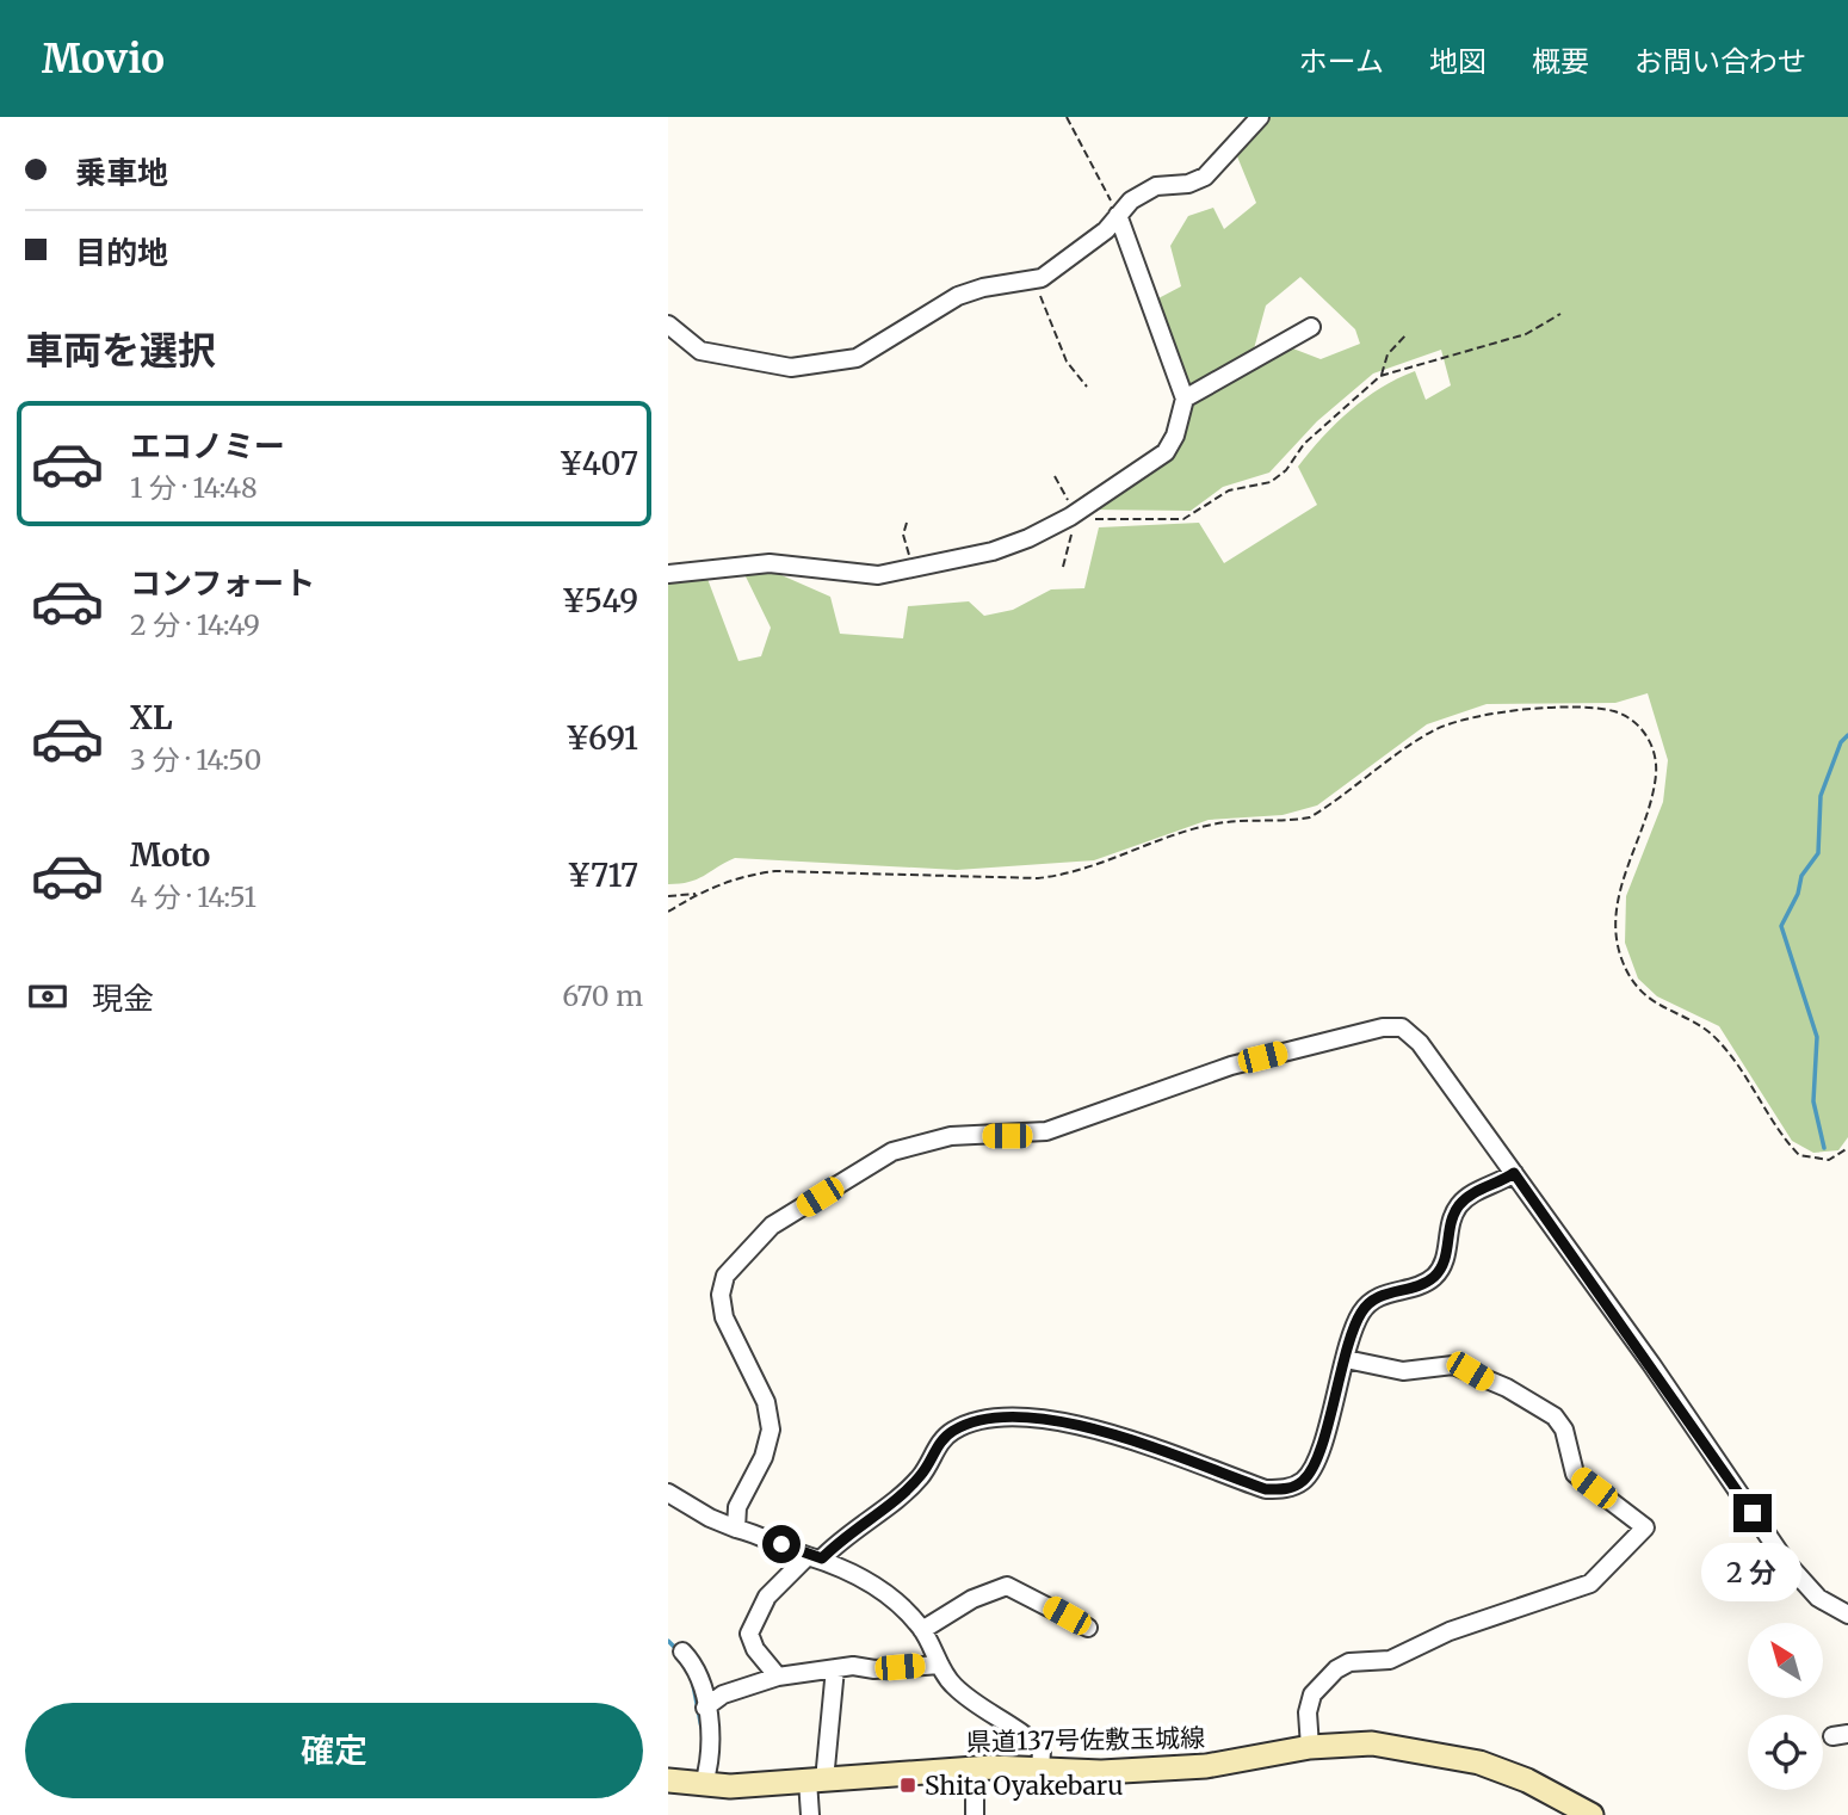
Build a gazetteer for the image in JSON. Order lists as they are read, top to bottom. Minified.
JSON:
{"streets":{"main road":["県道137号佐敷玉城線"]},"places":{"transit":["Shita Oyakebaru"]},"north":"top left","page":{"header":"Movio","nav":["ホーム","地図","概要","お問い合わせ"],"banner":["乗車地","目的地"],"heading":"車両を選択","list":[{"name":"エコノミー","note":"1 分 · 14:48","value":"¥407"},{"name":"コンフォート","note":"2 分 · 14:49","value":"¥549"},{"name":"XL","note":"3 分 · 14:50","value":"¥691"},{"name":"Moto","note":"4 分 · 14:51","value":"¥717"}],"pay":["現金","670 m"],"bubble":"2 分","buttons":"確定"}}
